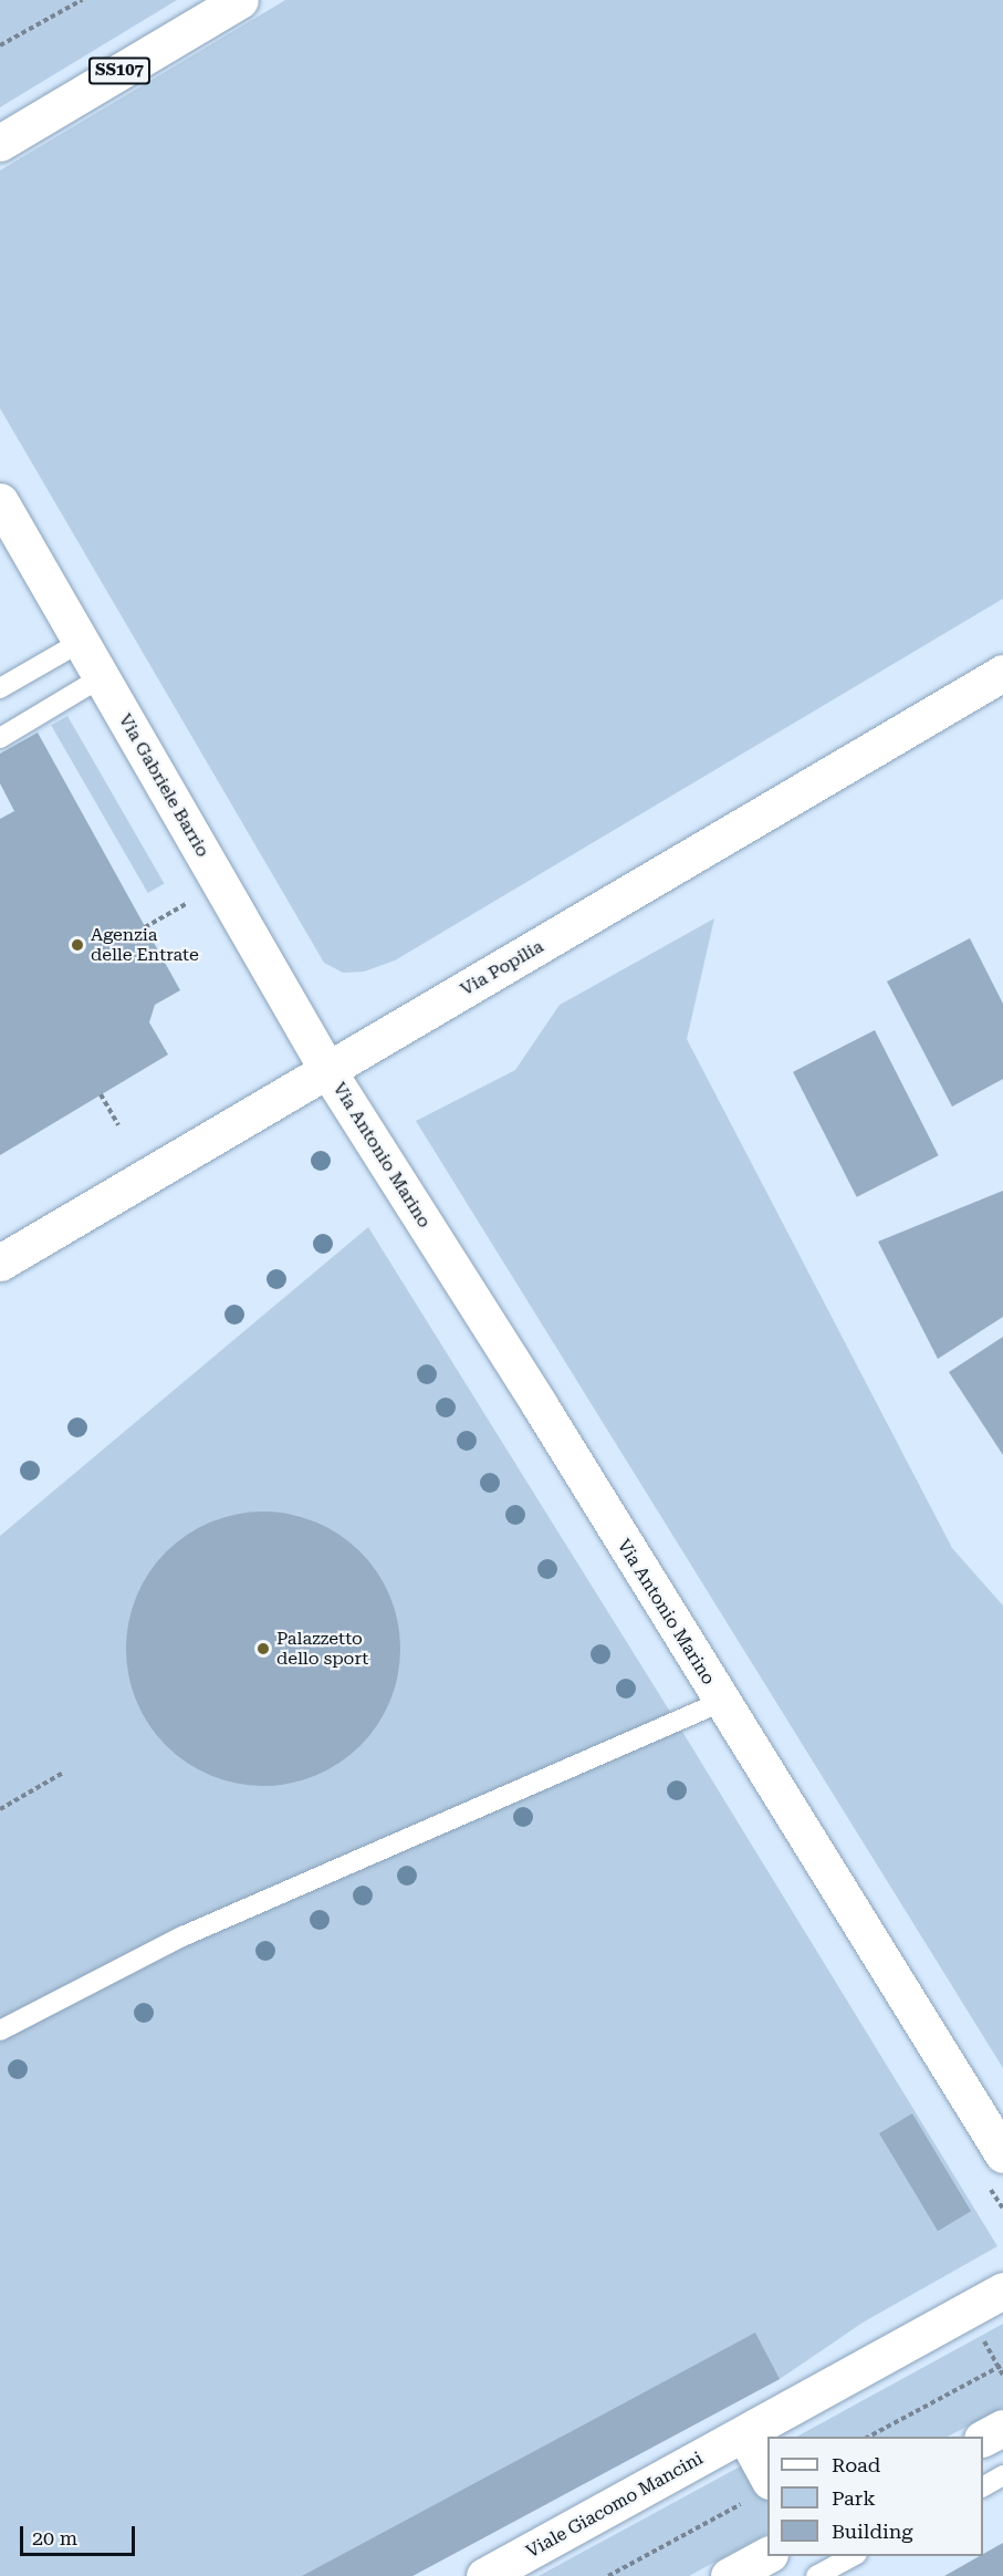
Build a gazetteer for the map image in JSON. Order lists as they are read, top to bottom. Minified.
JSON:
{"streets":{"street":["SS107","Via Gabriele Barrio","Via Popilia","Via Antonio Marino","Viale Giacomo Mancini"]},"crossings":[["Via Gabriele Barrio","Via Popilia"],["Via Gabriele Barrio","Via Antonio Marino"],["Via Popilia","Via Antonio Marino"]],"places":["Agenzia delle Entrate","Palazzetto dello sport"],"legend":["Road","Park","Building"],"scale_bar":"20 m"}
